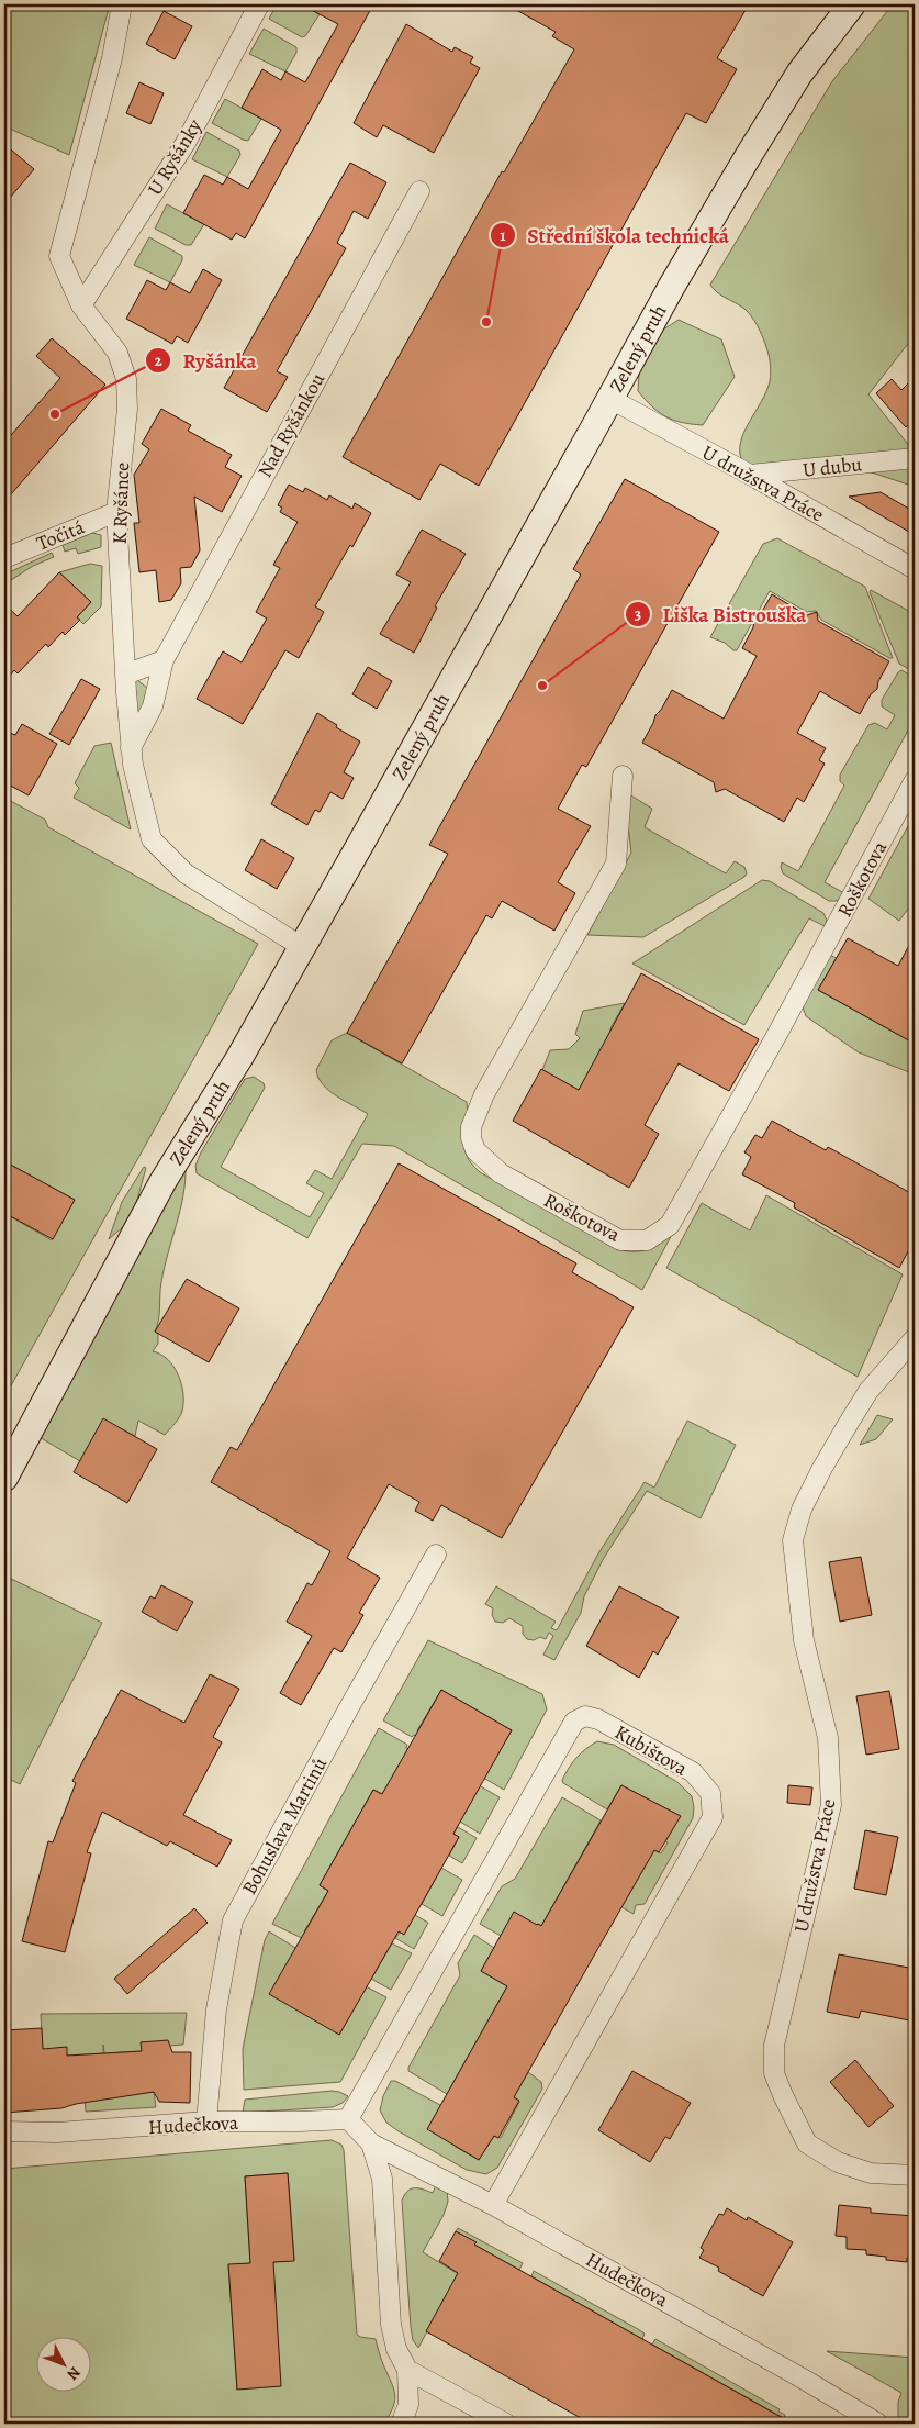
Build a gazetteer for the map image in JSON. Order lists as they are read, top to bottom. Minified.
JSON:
{"streets":{"street":["U Ryšánky","Zelený pruh","Nad Ryšánkou","U dubu","U družstva Práce","K Ryšánce","Točitá","Roškotova","Kubištova","Bohuslava Martinů","Hudečkova"]},"crossings":[["U Ryšánky","K Ryšánce"],["Zelený pruh","U družstva Práce"],["Zelený pruh","K Ryšánce"],["Nad Ryšánkou","K Ryšánce"],["U dubu","U družstva Práce"],["K Ryšánce","Točitá"],["Kubištova","Hudečkova"],["Bohuslava Martinů","Hudečkova"]],"places":["Střední škola technická","Ryšánka","Liška Bistrouška"],"north":"bottom right"}
